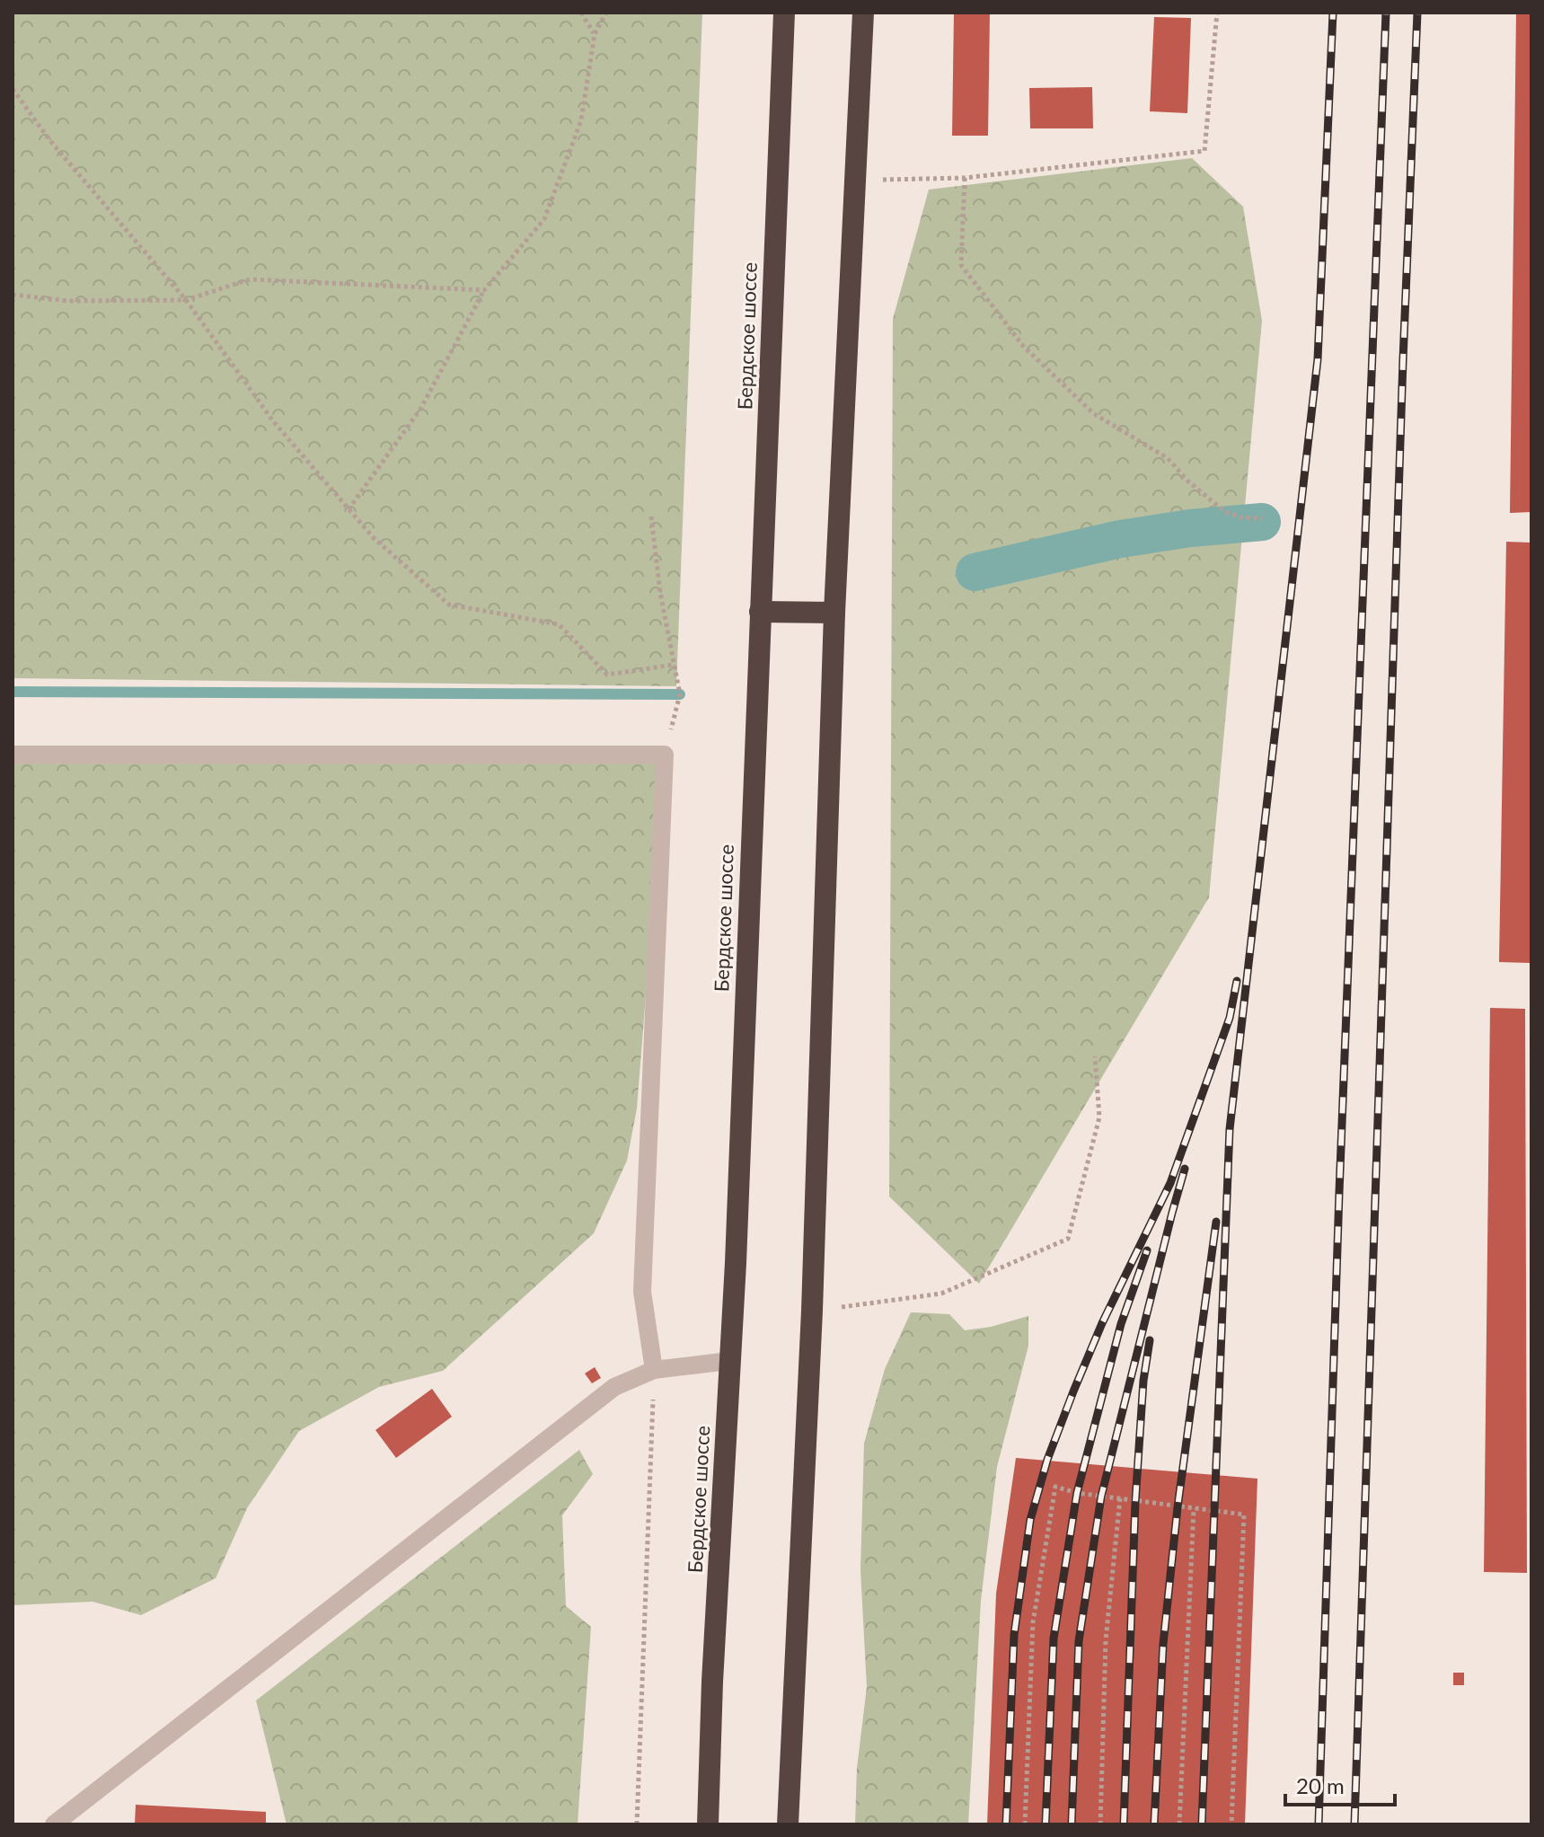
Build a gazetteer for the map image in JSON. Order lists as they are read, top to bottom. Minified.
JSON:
{"streets":{"highway":["Бердское шоссе"]},"scale_bar":"20 m"}
